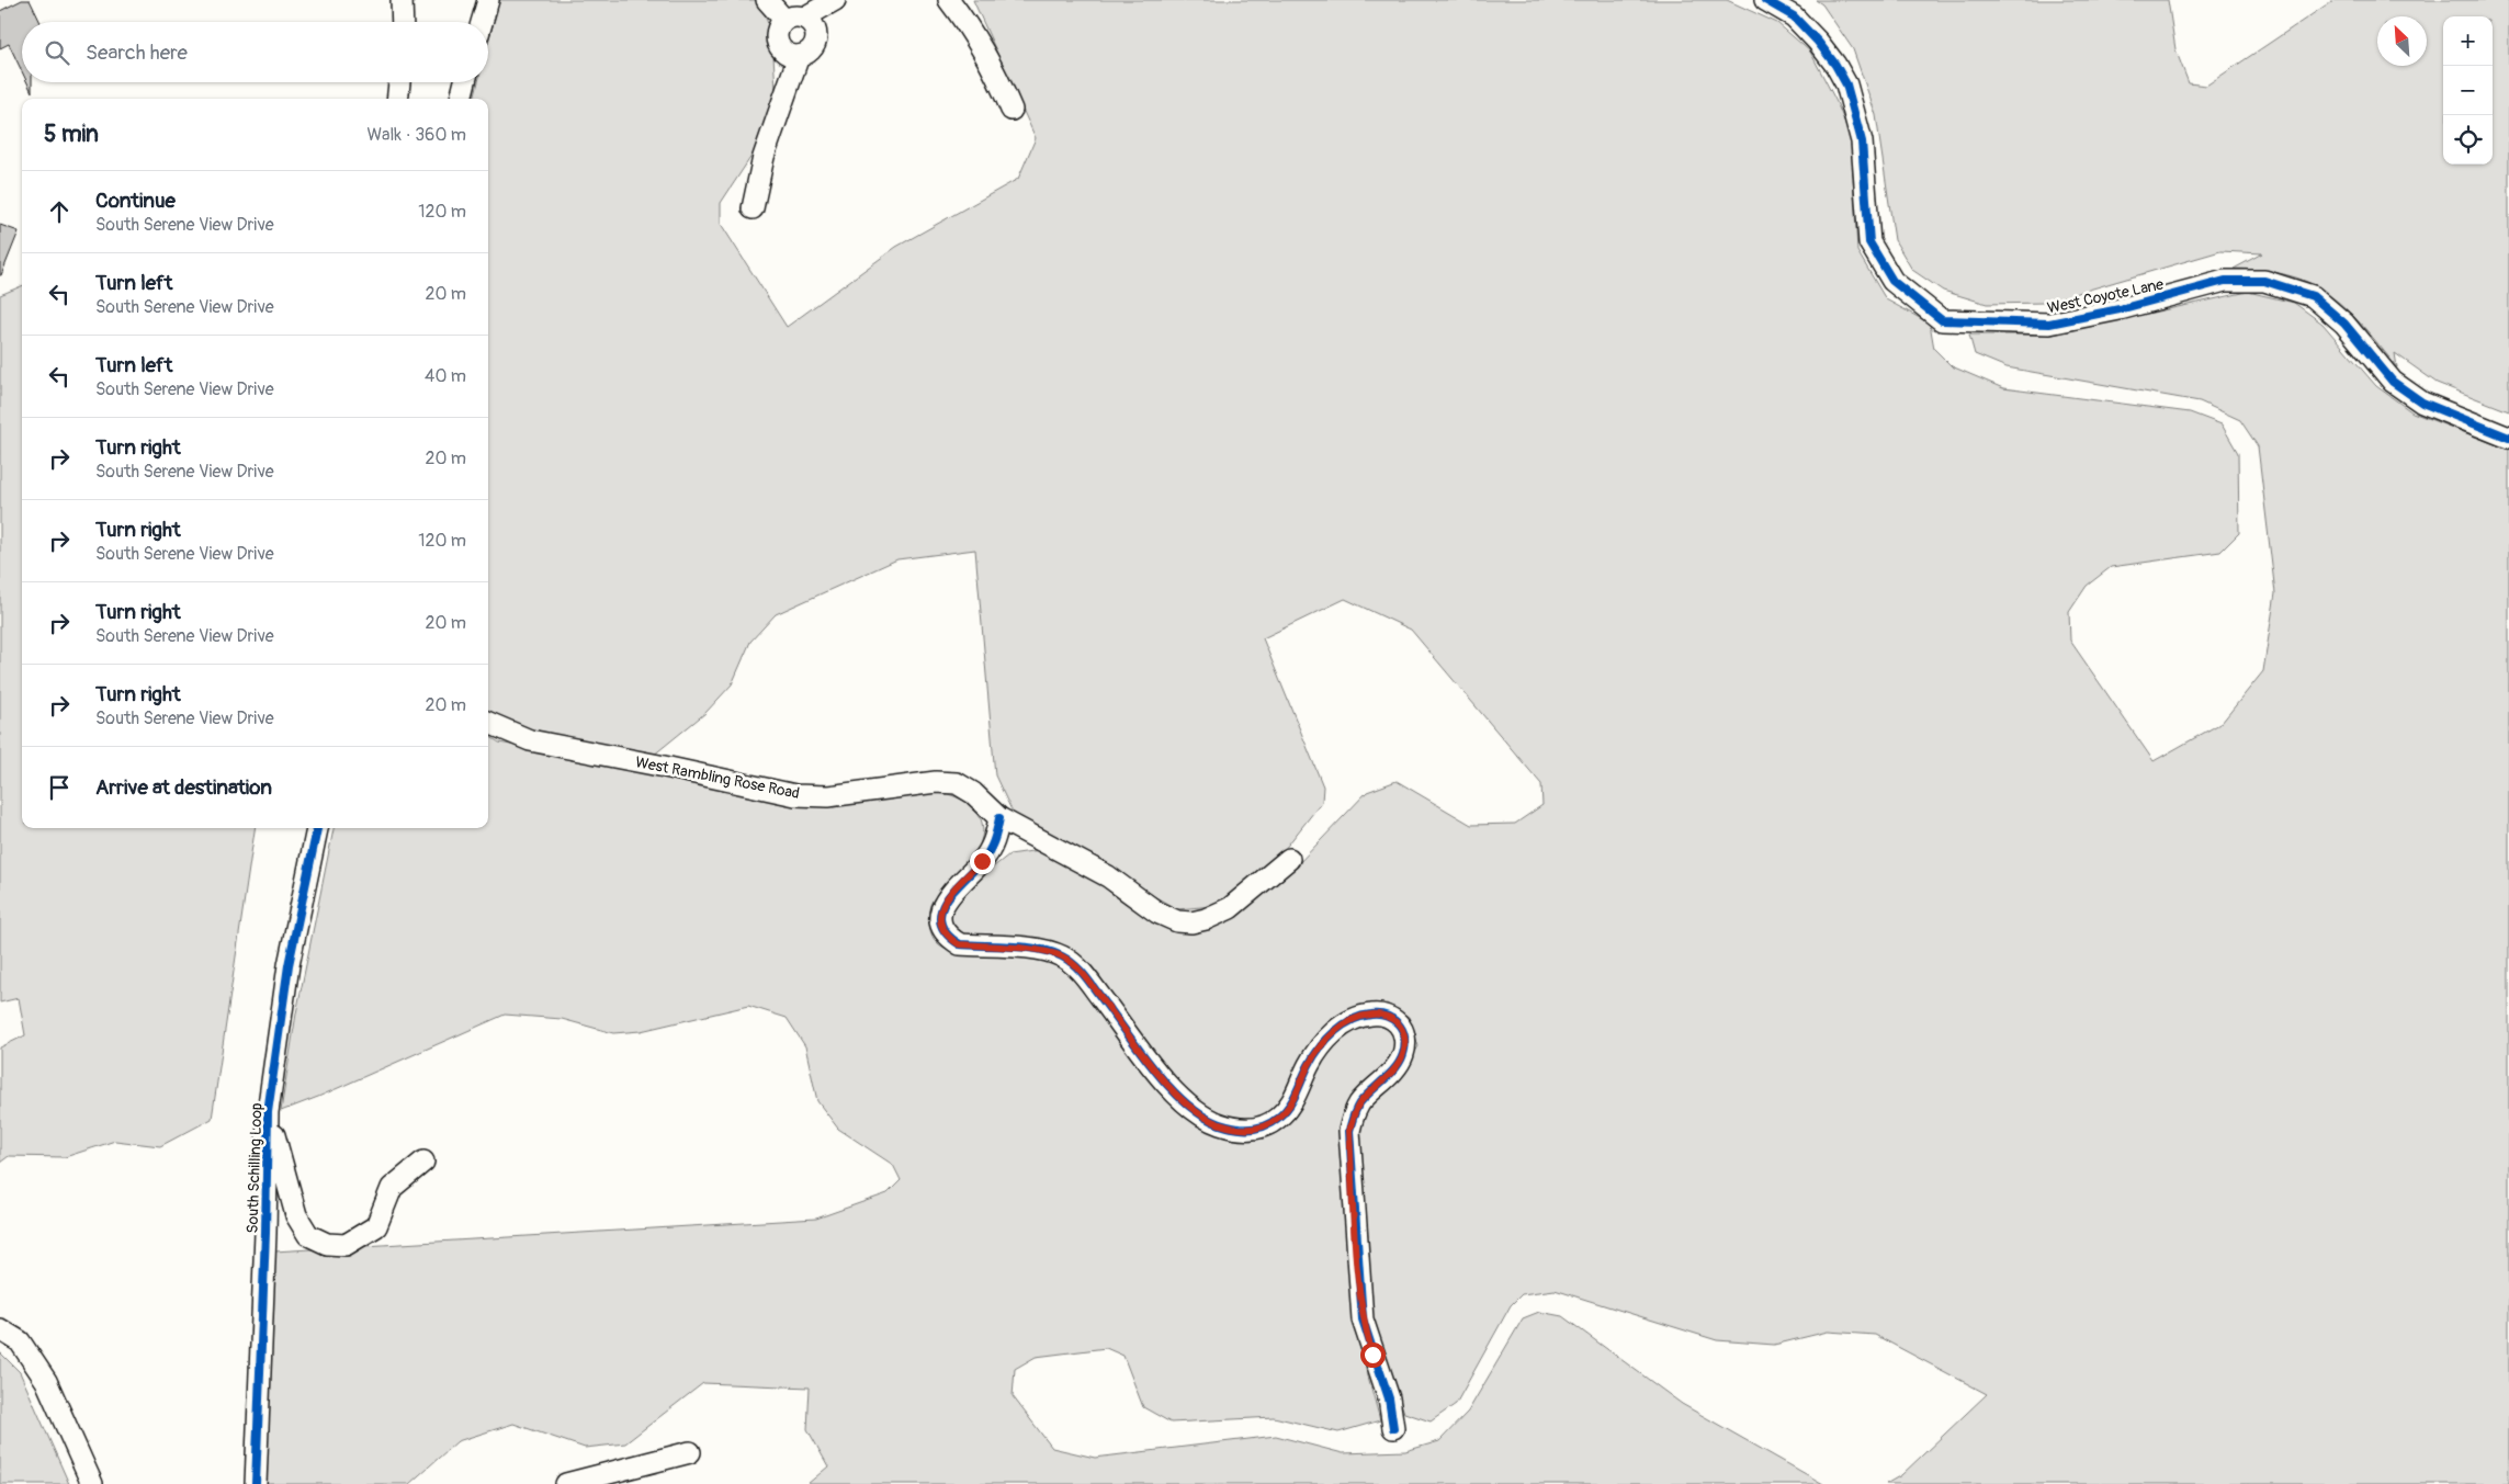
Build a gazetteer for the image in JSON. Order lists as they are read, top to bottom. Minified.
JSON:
{"streets":{"street":["West Coyote Lane","West Rambling Rose Road","South Schilling Loop"]},"north":"top left","page":{"map_buttons":["+","−"],"search":"Search here","heading":["5 min","Walk · 360 m"],"list":[["Continue","South Serene View Drive","120 m"],["Turn left","South Serene View Drive","20 m"],["Turn left","South Serene View Drive","40 m"],["Turn right","South Serene View Drive","20 m"],["Turn right","South Serene View Drive","120 m"],["Turn right","South Serene View Drive","20 m"],["Turn right","South Serene View Drive","20 m"],"Arrive at destination"]}}
